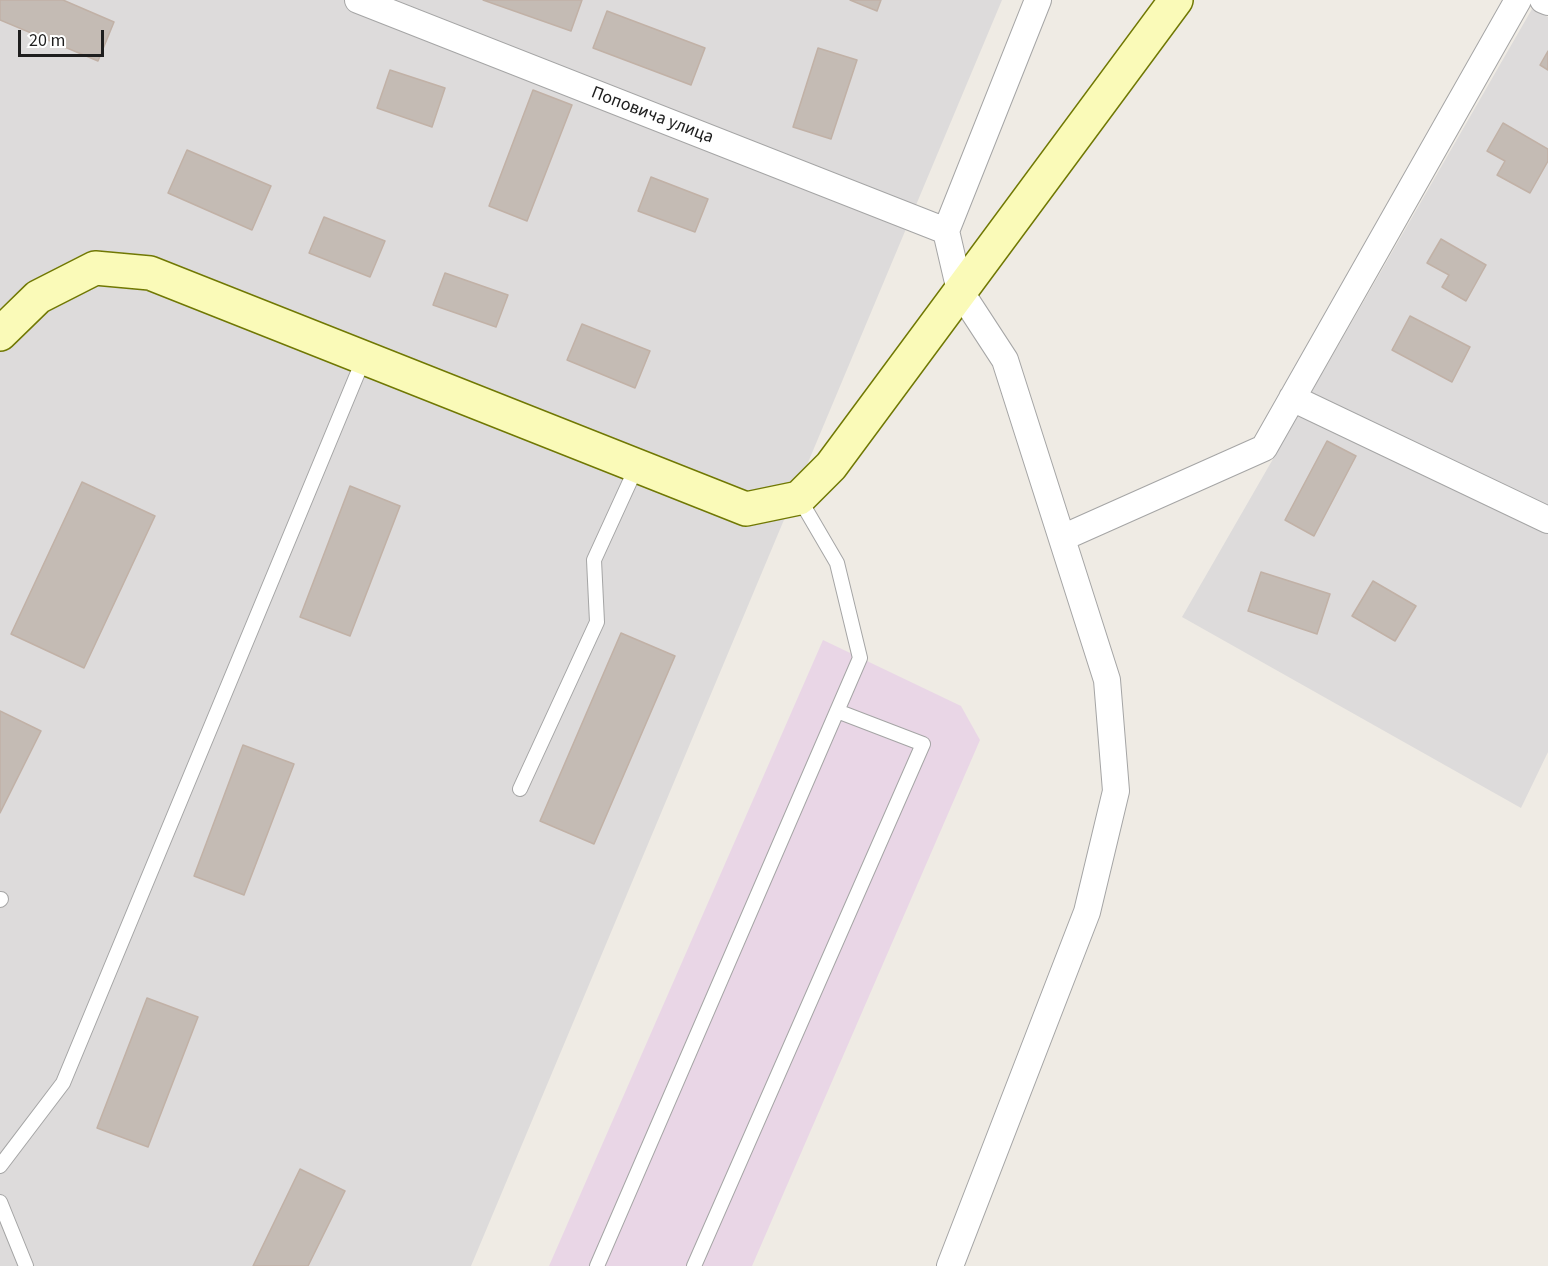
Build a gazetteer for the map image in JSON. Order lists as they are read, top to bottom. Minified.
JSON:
{"streets":{"street":["Поповича улица"]},"scale_bar":"20 m"}
